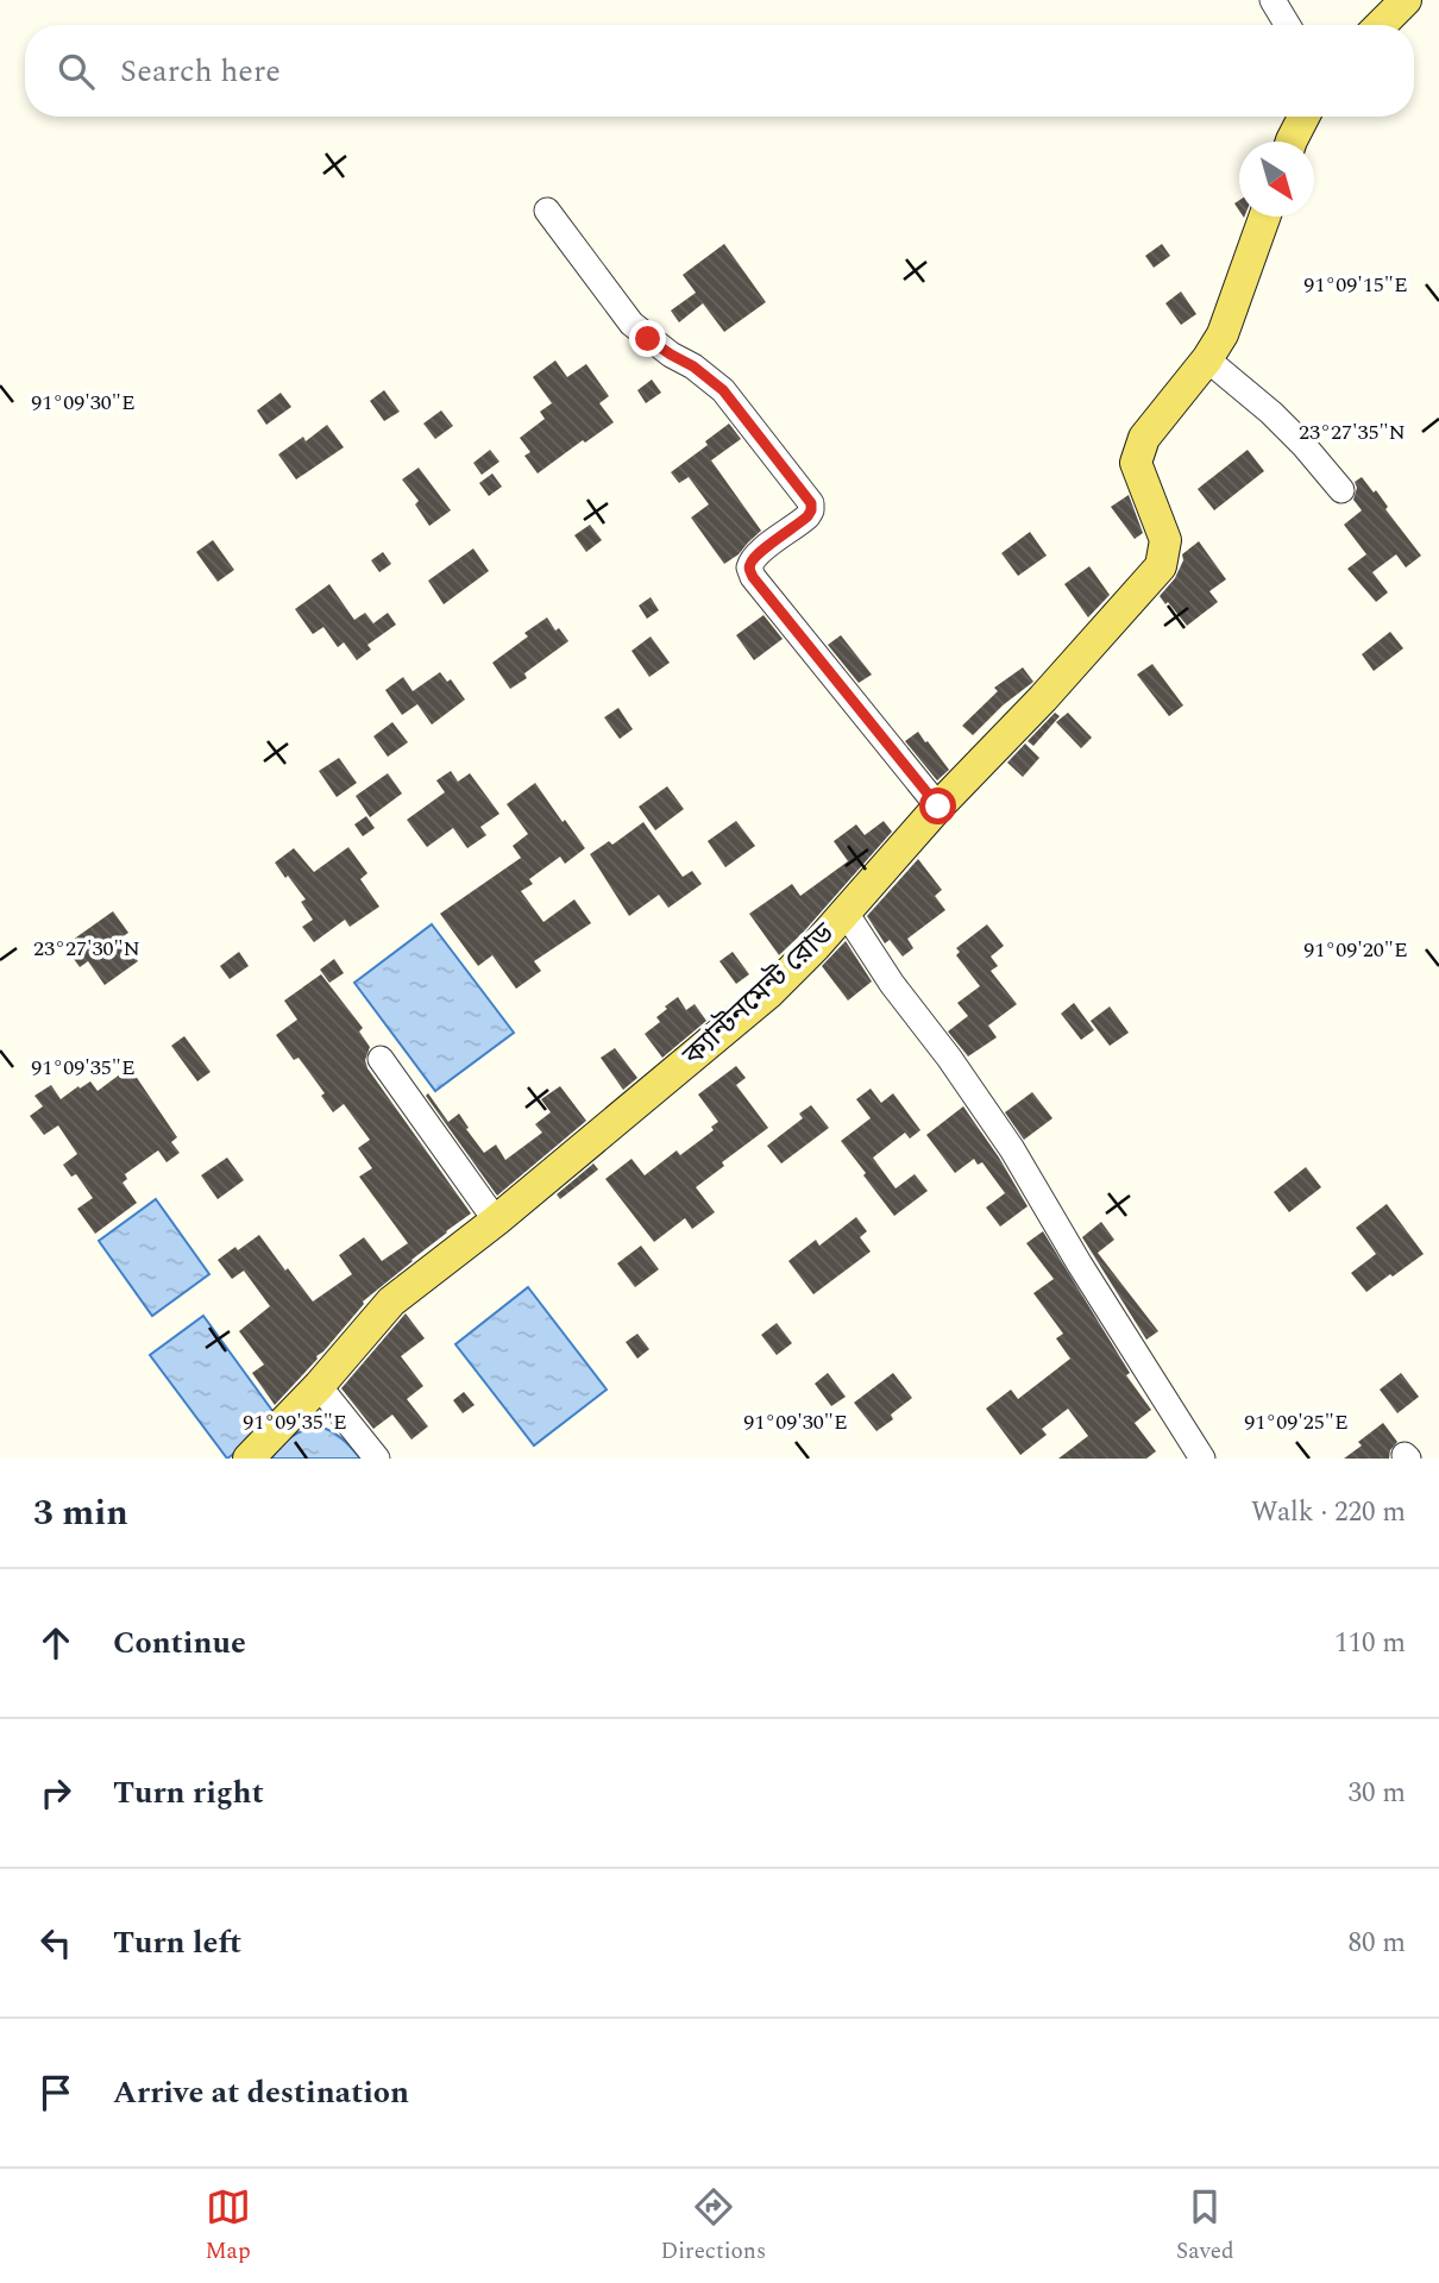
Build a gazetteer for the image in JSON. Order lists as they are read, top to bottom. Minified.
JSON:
{"streets":{"main road":["ক্যান্টনমেন্ট রোড"]},"north":"bottom right","page":{"search":"Search here","heading":["3 min","Walk · 220 m"],"list":[["Continue","110 m"],["Turn right","30 m"],["Turn left","80 m"],"Arrive at destination"],"nav":["Map","Directions","Saved"]},"coordinates":["91°09'15\"E","91°09'30\"E","23°27'35\"N","23°27'30\"N","91°09'20\"E","91°09'35\"E","91°09'25\"E"]}
